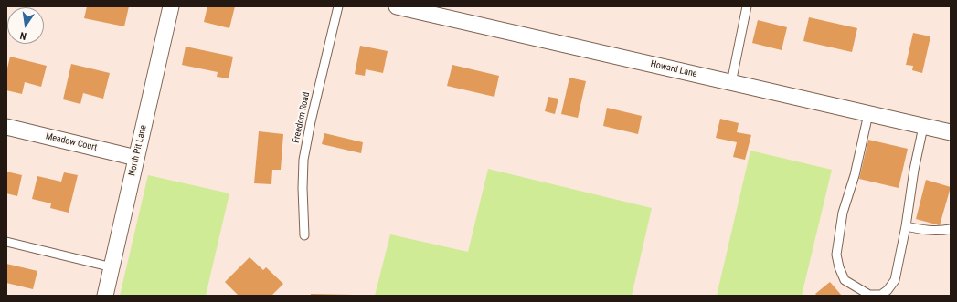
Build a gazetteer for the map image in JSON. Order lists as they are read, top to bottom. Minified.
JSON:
{"streets":{"street":["Howard Lane","Meadow Court","North Pit Lane"],"lane":["Freedom Road"]},"crossings":[["Meadow Court","North Pit Lane"]],"north":"bottom"}
